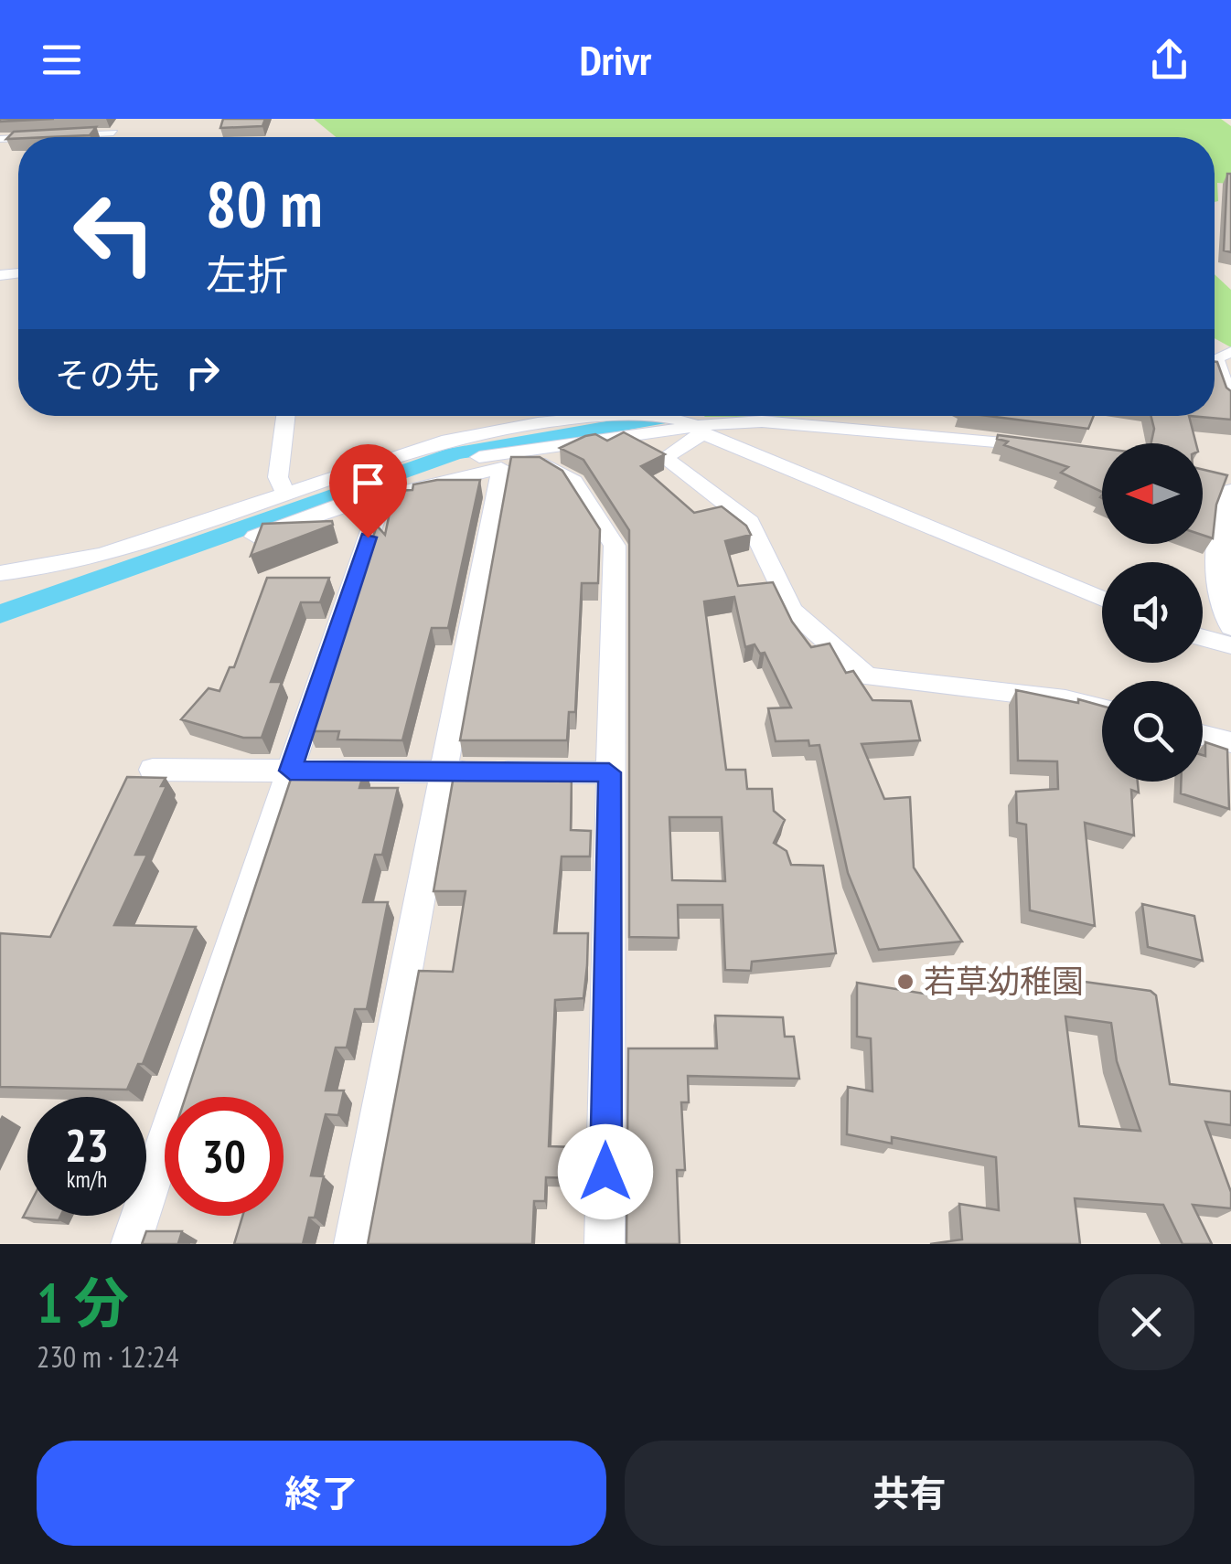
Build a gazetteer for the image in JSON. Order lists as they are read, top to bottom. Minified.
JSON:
{"places":["若草幼稚園"],"north":"left","page":{"header":"Drivr","turn":["80 m","左折"],"then":"その先","speed":"23 km/h","limit":"30","heading":["1 分","230 m · 12:24"],"buttons":["終了","共有"]}}
